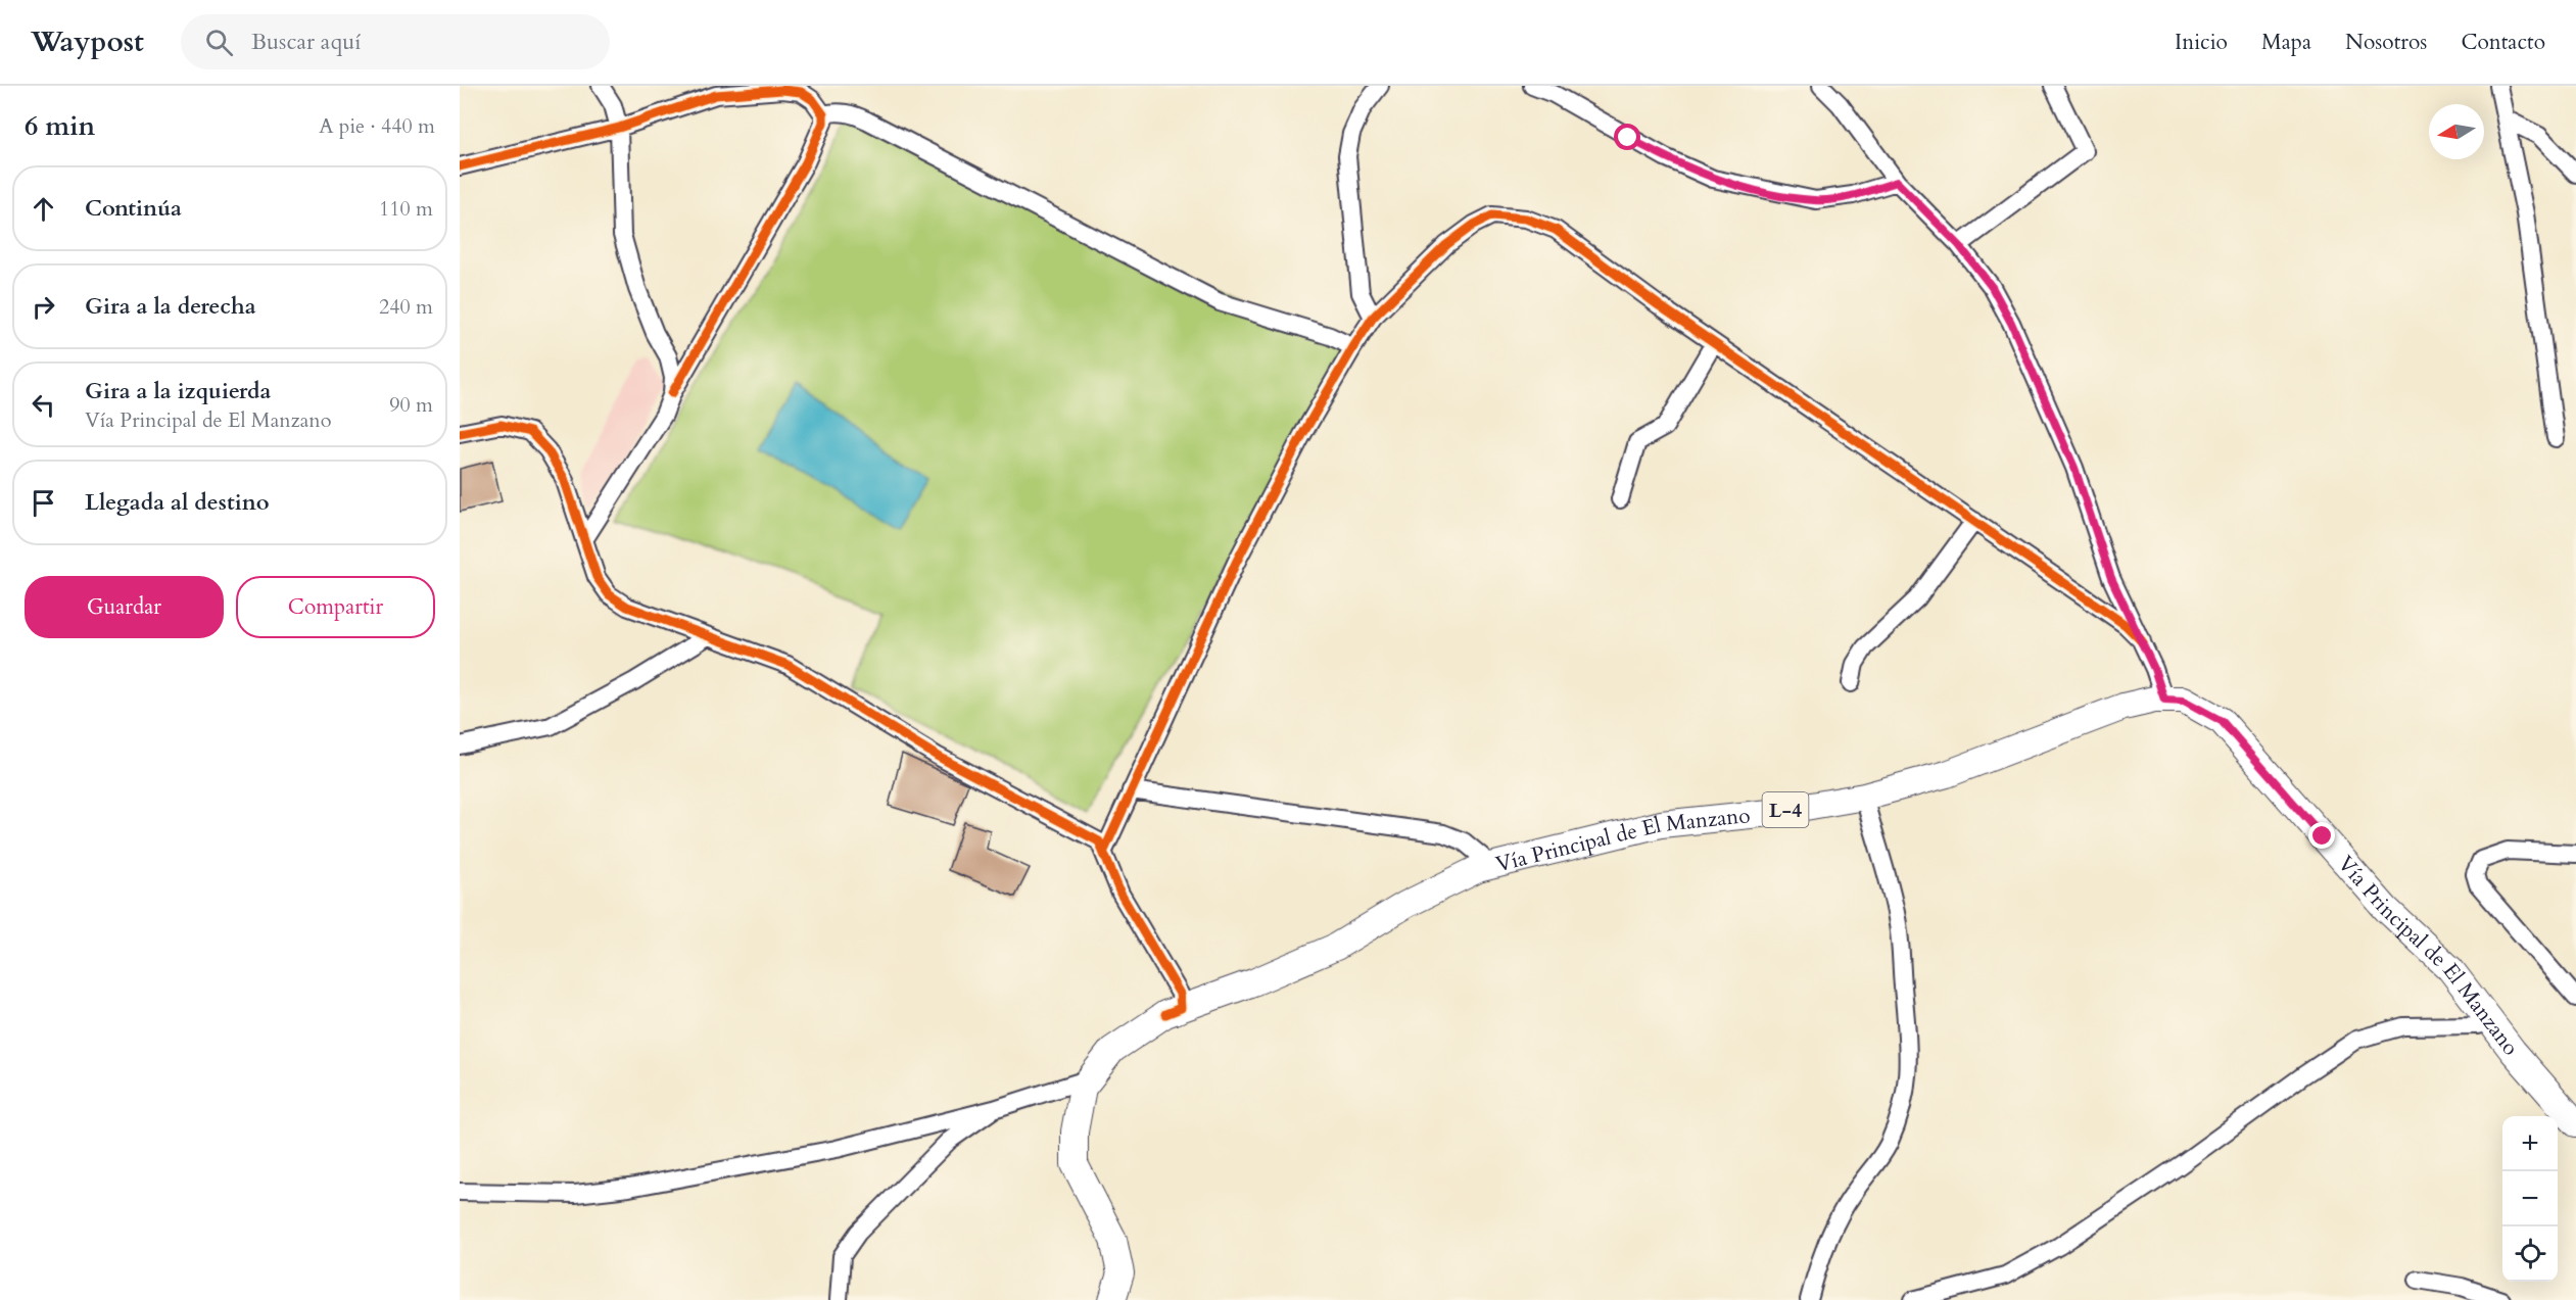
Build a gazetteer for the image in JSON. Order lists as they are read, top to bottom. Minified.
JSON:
{"streets":{"main road":["L-4","Vía Principal de El Manzano"]},"north":"left","page":{"header":"Waypost","search":"Buscar aquí","nav":["Inicio","Mapa","Nosotros","Contacto"],"heading":["6 min","A pie · 440 m"],"list":[["Continúa","110 m"],["Gira a la derecha","240 m"],["Gira a la izquierda","Vía Principal de El Manzano","90 m"],"Llegada al destino"],"buttons":["Guardar","Compartir"],"map_buttons":["+","−"]}}
